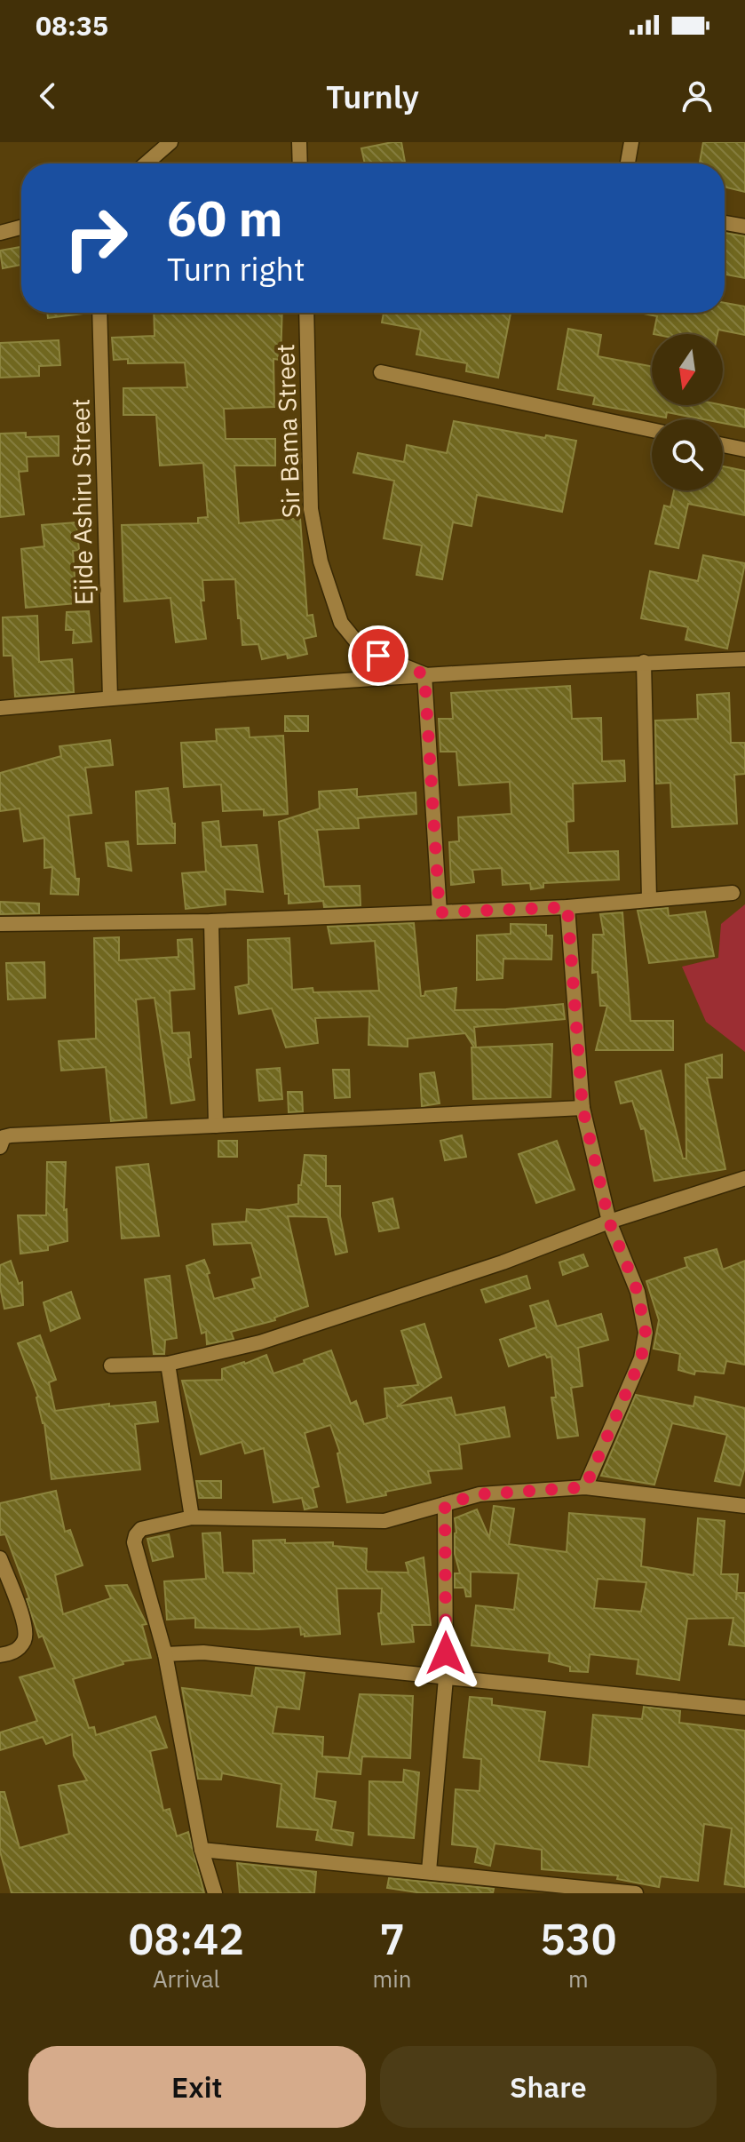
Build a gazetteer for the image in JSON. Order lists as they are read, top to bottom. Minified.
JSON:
{"streets":{"street":["Sir Bama Street","Ejide Ashiru Street"]},"north":"bottom","page":{"status":"08:35","header":"Turnly","turn":["60 m","Turn right"],"eta":["08:42","Arrival","7","min","530","m"],"buttons":["Exit","Share"]}}
